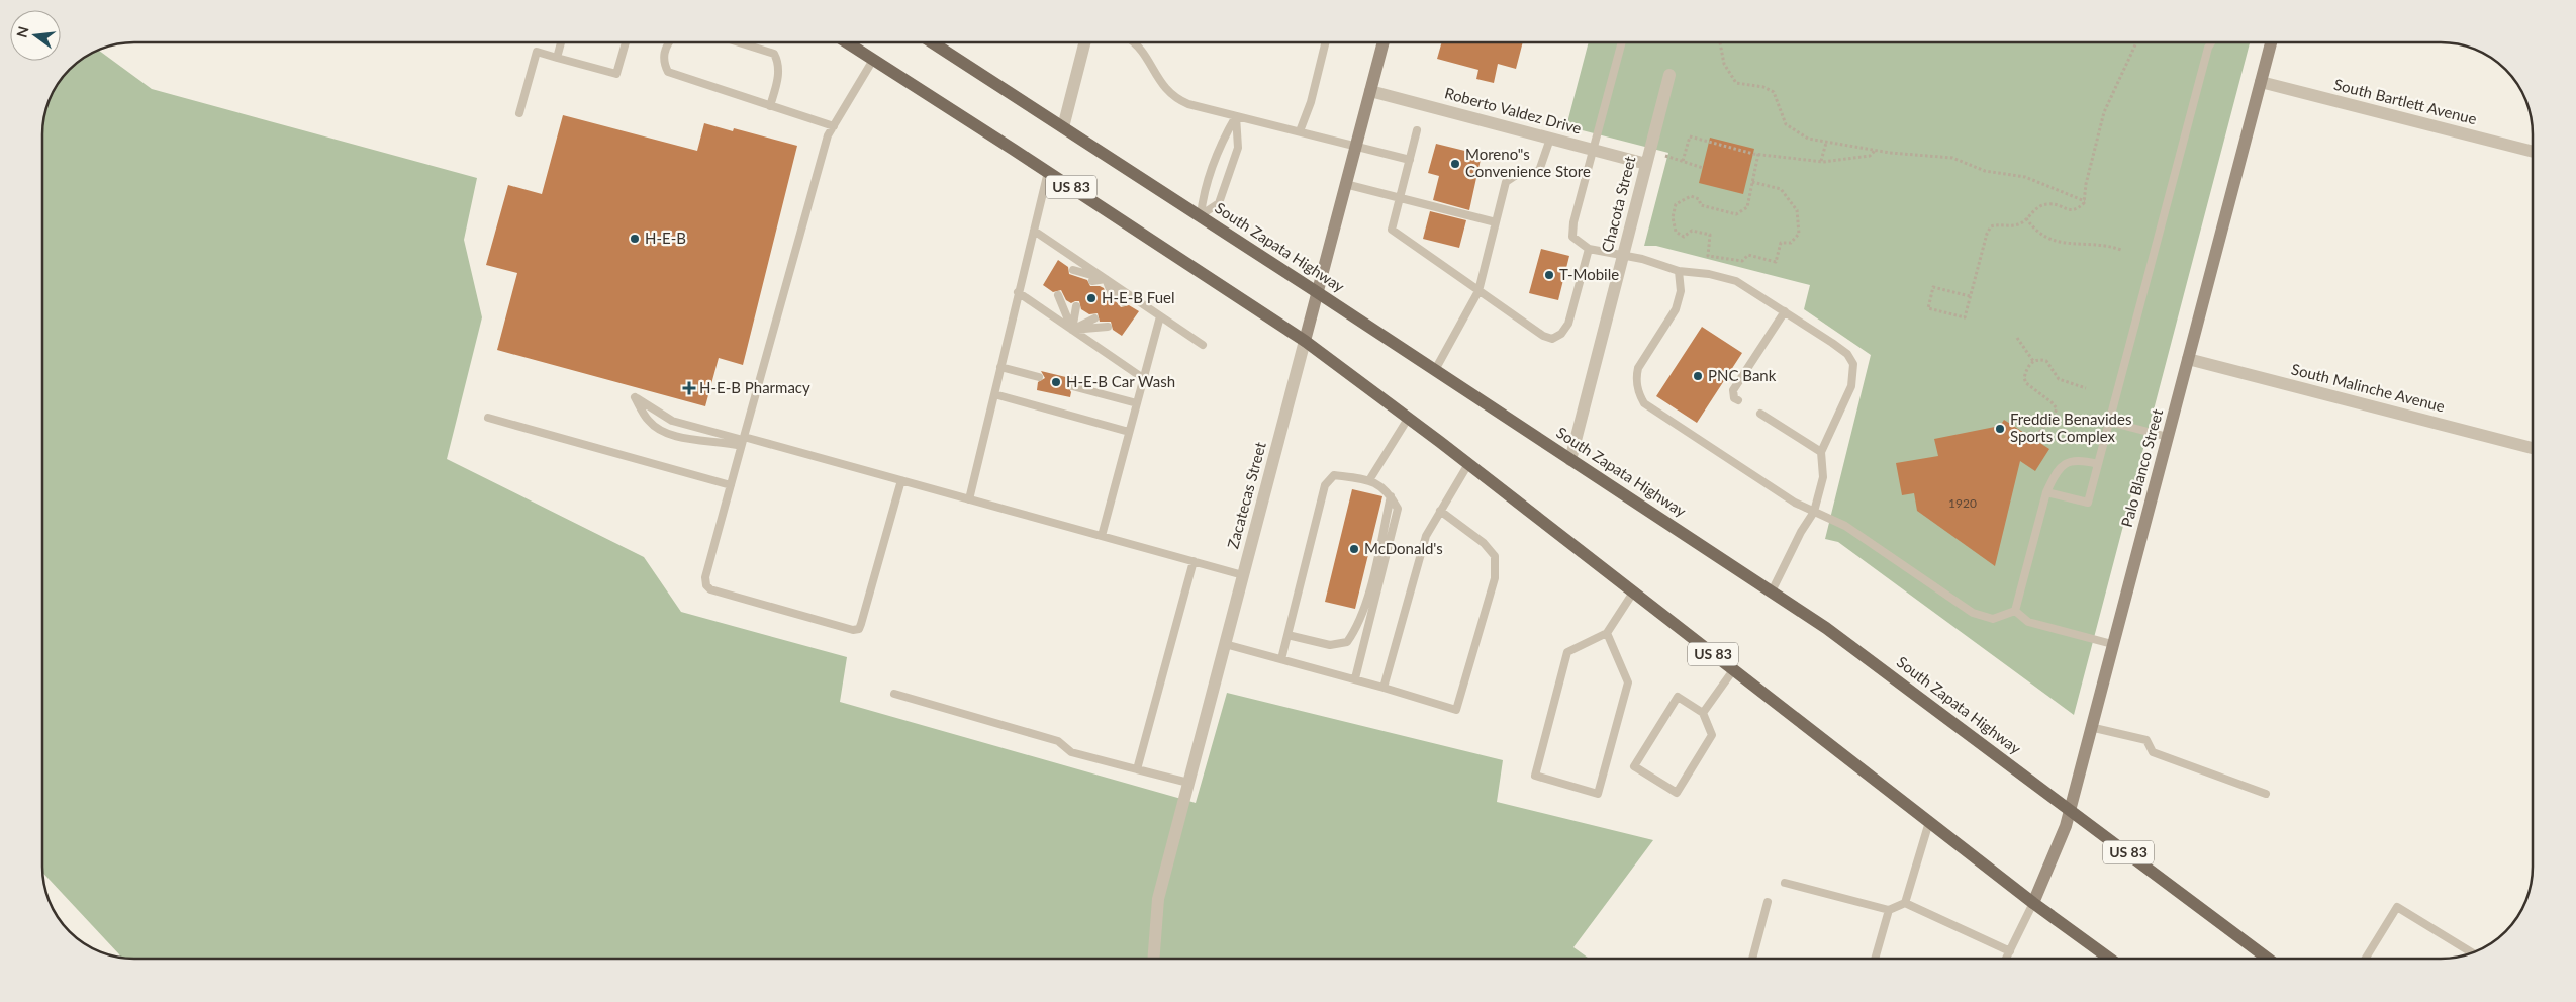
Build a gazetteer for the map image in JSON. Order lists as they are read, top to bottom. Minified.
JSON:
{"streets":{"main road":["US 83","South Zapata Highway"],"street":["South Bartlett Avenue","Roberto Valdez Drive","Chacota Street","South Malinche Avenue","Palo Blanco Street","Zacatecas Street"]},"crossings":[["South Bartlett Avenue","Palo Blanco Street"],["Roberto Valdez Drive","Chacota Street"],["Roberto Valdez Drive","Zacatecas Street"],["US 83","Palo Blanco Street"],["US 83","Zacatecas Street"],["Chacota Street","South Zapata Highway"],["South Zapata Highway","Palo Blanco Street"],["South Zapata Highway","Zacatecas Street"],["South Malinche Avenue","Palo Blanco Street"]],"places":{"other":["Moreno\"s Convenience Store","H-E-B","T-Mobile","H-E-B Fuel","PNC Bank","H-E-B Car Wash","Freddie Benavides Sports Complex","McDonald's"],"health":["H-E-B Pharmacy"]},"house_numbers":["1920"],"north":"left"}
